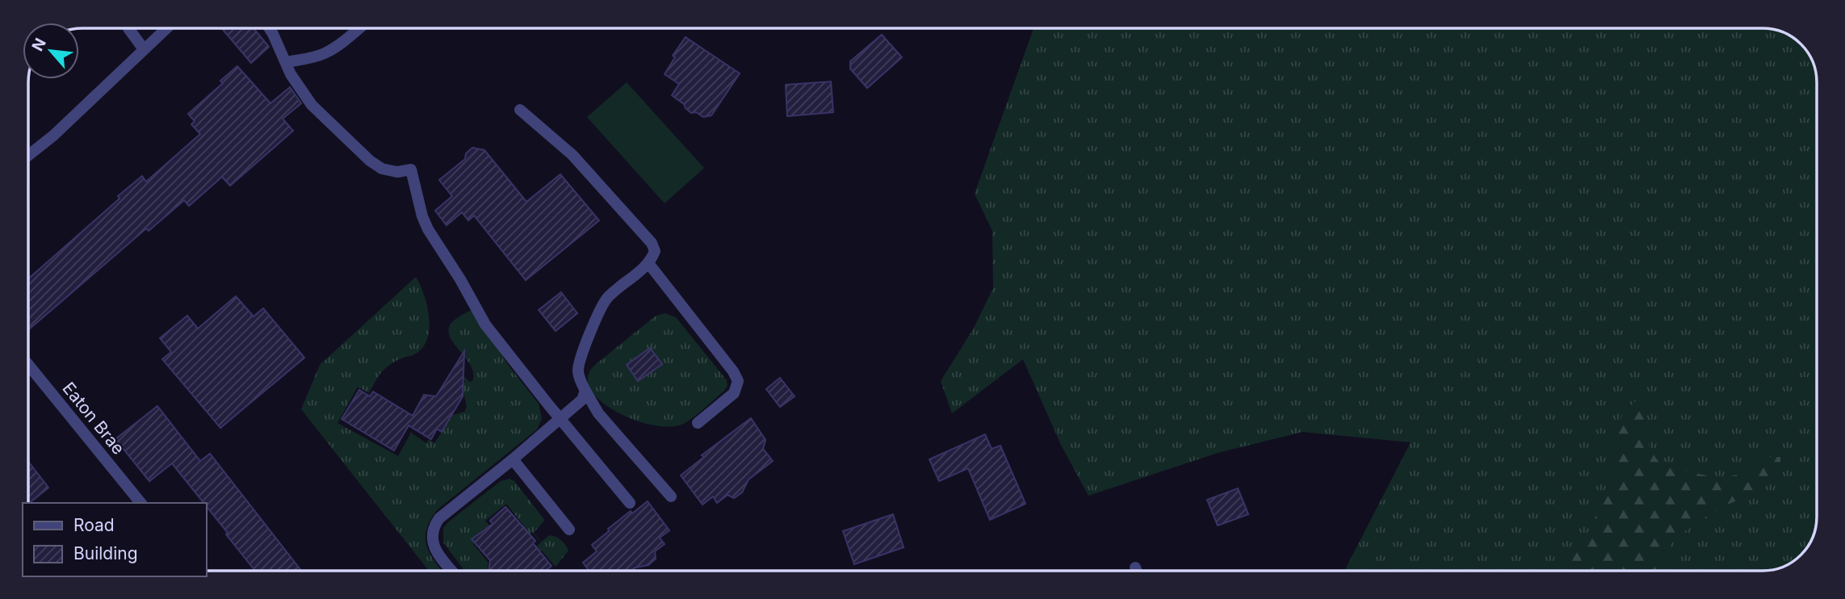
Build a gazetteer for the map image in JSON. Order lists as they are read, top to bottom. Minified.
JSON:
{"streets":{"street":["Eaton Brae"]},"legend":["Road","Building"],"north":"top left"}
